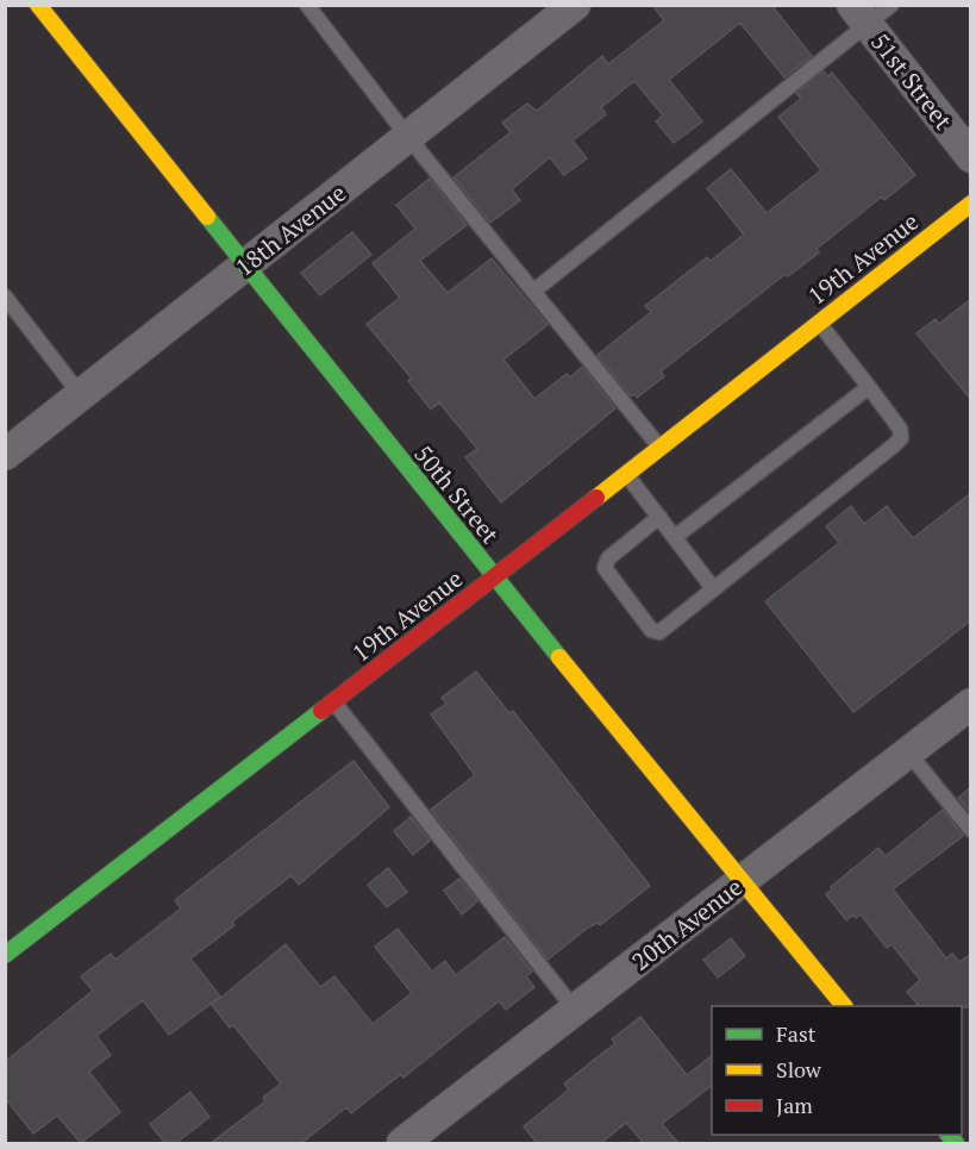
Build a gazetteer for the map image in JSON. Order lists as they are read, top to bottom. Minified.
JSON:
{"streets":{"street":["51st Street","18th Avenue","19th Avenue","50th Street","20th Avenue"]},"crossings":[["18th Avenue","50th Street"],["19th Avenue","50th Street"],["50th Street","20th Avenue"]],"legend":["Fast","Slow","Jam"]}
